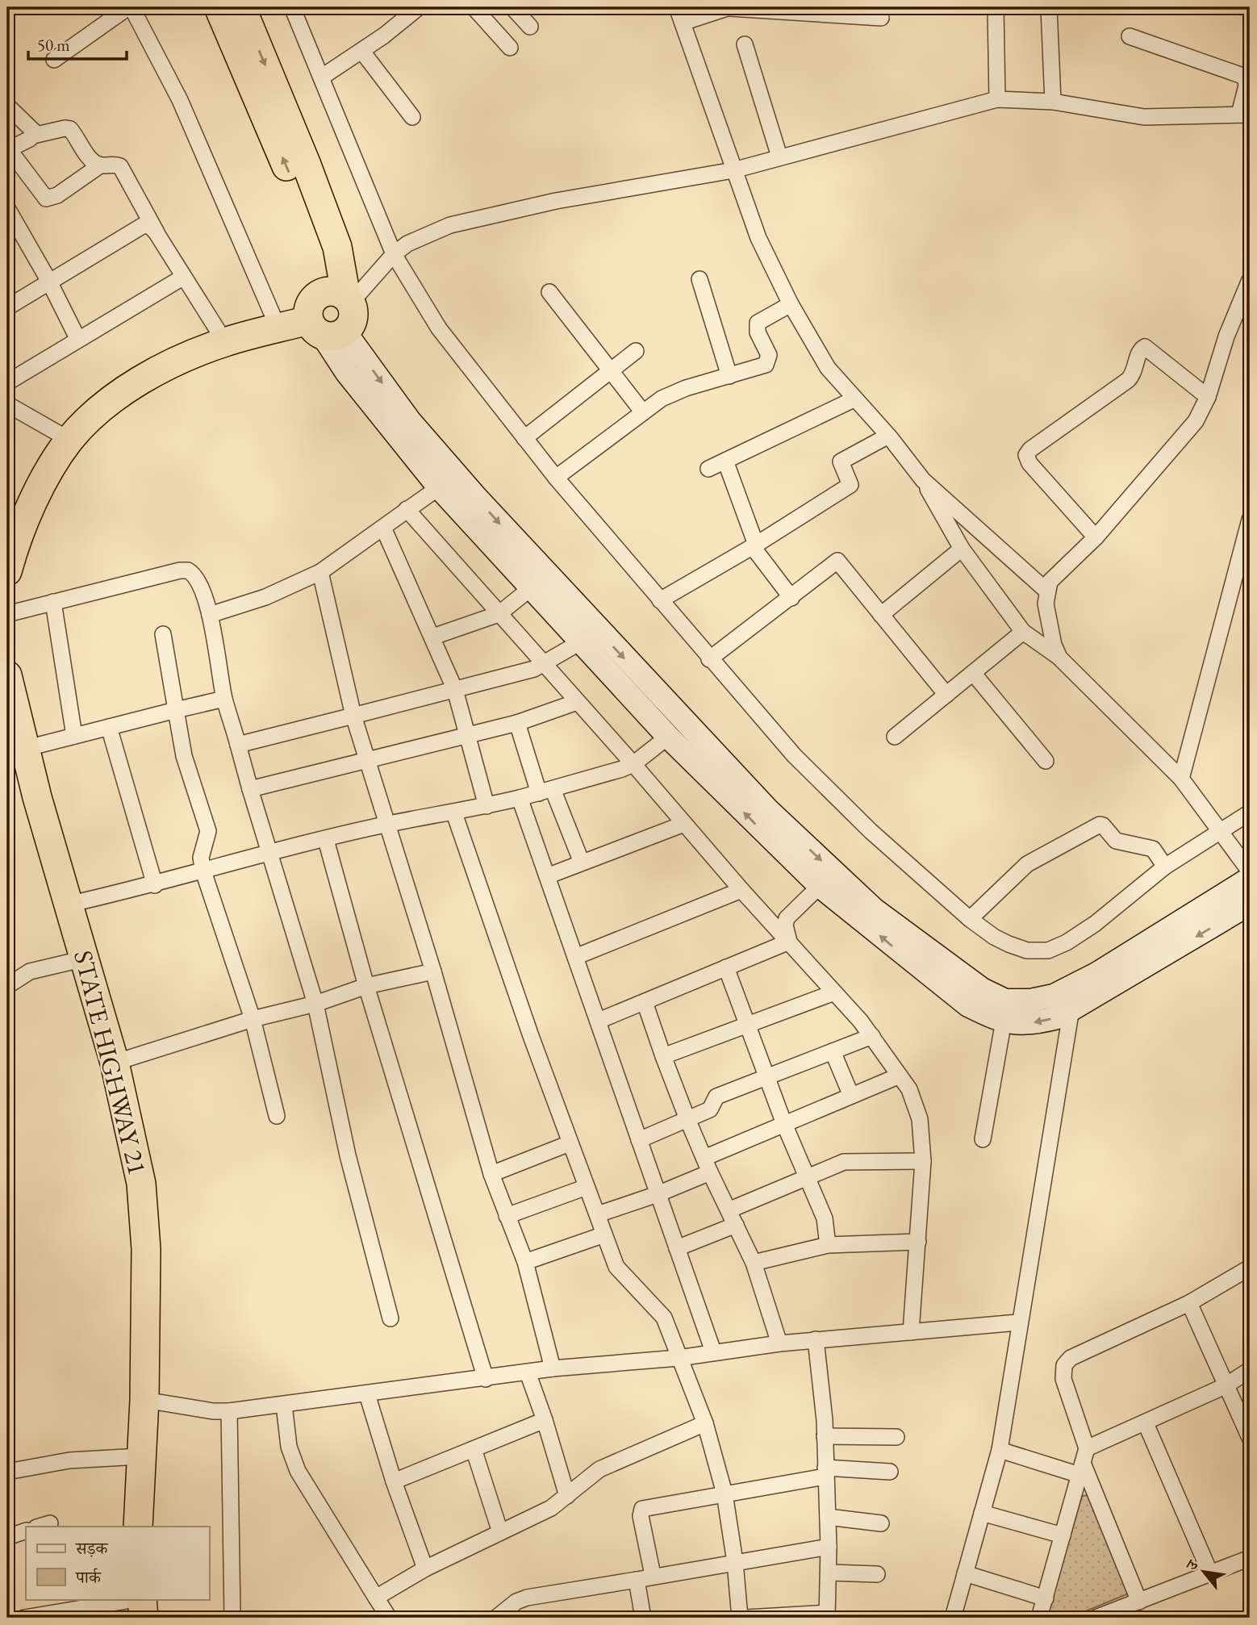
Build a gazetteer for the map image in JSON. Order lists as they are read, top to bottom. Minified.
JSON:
{"streets":{"highway":["STATE HIGHWAY 21"]},"legend":["सड़क","पार्क"],"scale_bar":"50 m","north":"top left"}
